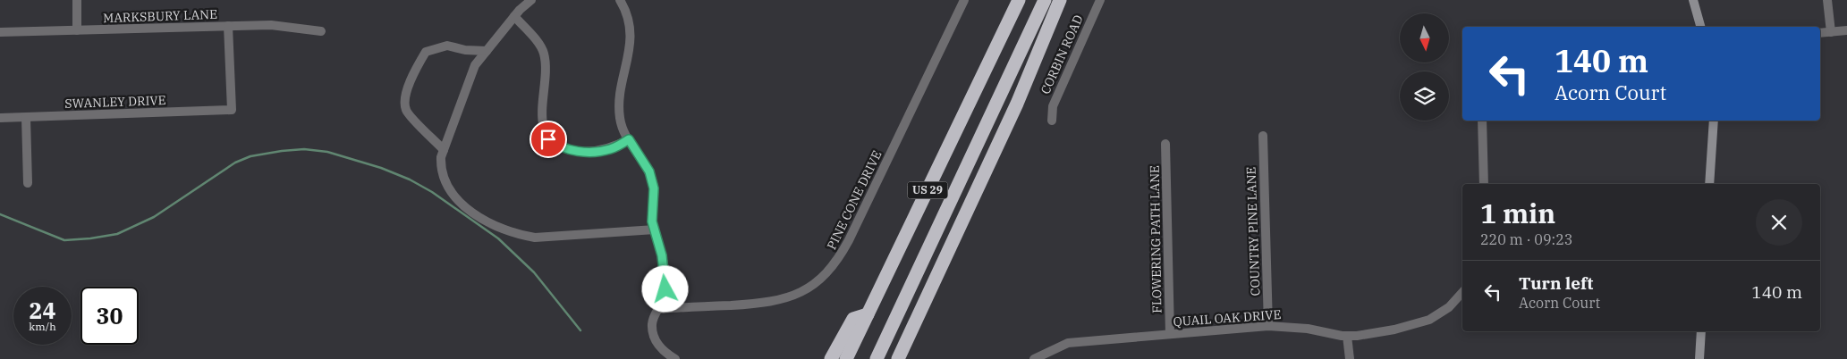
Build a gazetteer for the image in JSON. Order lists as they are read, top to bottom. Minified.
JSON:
{"streets":{"highway":["US 29"],"street":["MARKSBURY LANE","CORBIN ROAD","SWANLEY DRIVE","PINE CONE DRIVE","COUNTRY PINE LANE","FLOWERING PATH LANE","QUAIL OAK DRIVE"]},"crossings":[["MARKSBURY LANE","SWANLEY DRIVE"],["COUNTRY PINE LANE","QUAIL OAK DRIVE"],["FLOWERING PATH LANE","QUAIL OAK DRIVE"]],"north":"bottom","page":{"turn":["140 m","Acorn Court"],"heading":["1 min","220 m · 09:23"],"list":[{"name":"Turn left","note":"Acorn Court","value":"140 m"}],"speed":"24 km/h","limit":"30"}}
